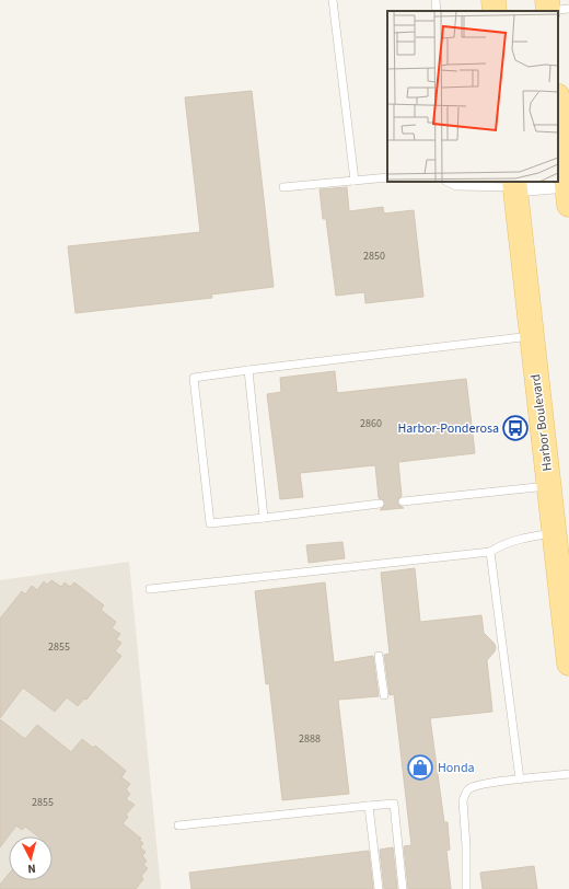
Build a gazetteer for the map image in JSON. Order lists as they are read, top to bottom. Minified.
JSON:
{"streets":{"main road":["Harbor Boulevard"]},"places":{"bus stop":["Harbor-Ponderosa"],"shop":["Honda"]},"house_numbers":["2850","2860","2855","2888","2855"],"north":"bottom"}
